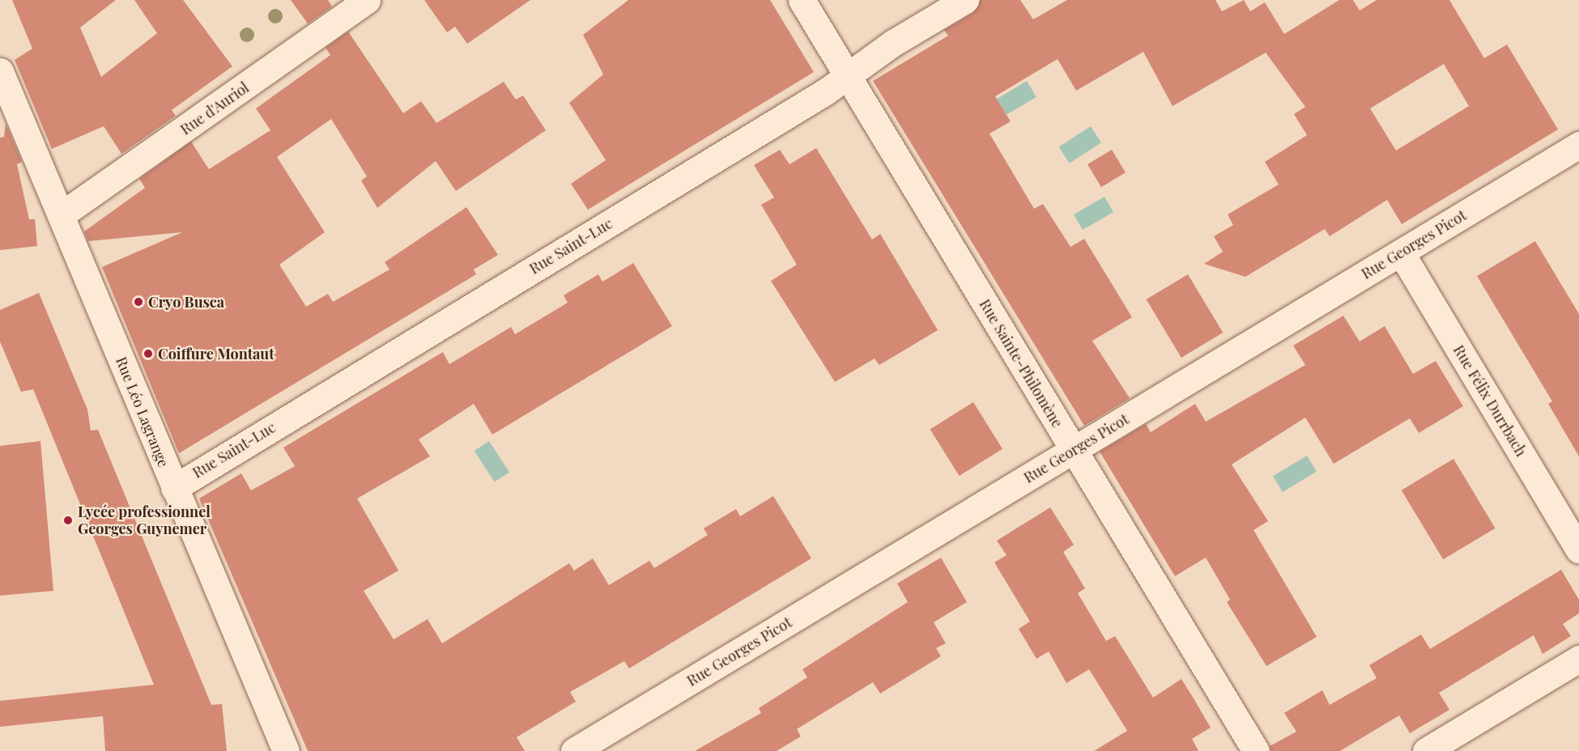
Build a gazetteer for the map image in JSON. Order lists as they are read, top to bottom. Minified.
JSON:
{"streets":{"street":["Rue d'Auriol","Rue Georges Picot","Rue Saint-Luc","Rue Sainte-Philomène","Rue Félix Durrbach","Rue Léo Lagrange"]},"crossings":[["Rue d'Auriol","Rue Léo Lagrange"],["Rue Georges Picot","Rue Sainte-Philomène"],["Rue Georges Picot","Rue Félix Durrbach"],["Rue Saint-Luc","Rue Sainte-Philomène"],["Rue Saint-Luc","Rue Léo Lagrange"]],"places":["Cryo Busca","Coiffure Montaut","Lycée professionnel Georges Guynemer"]}
